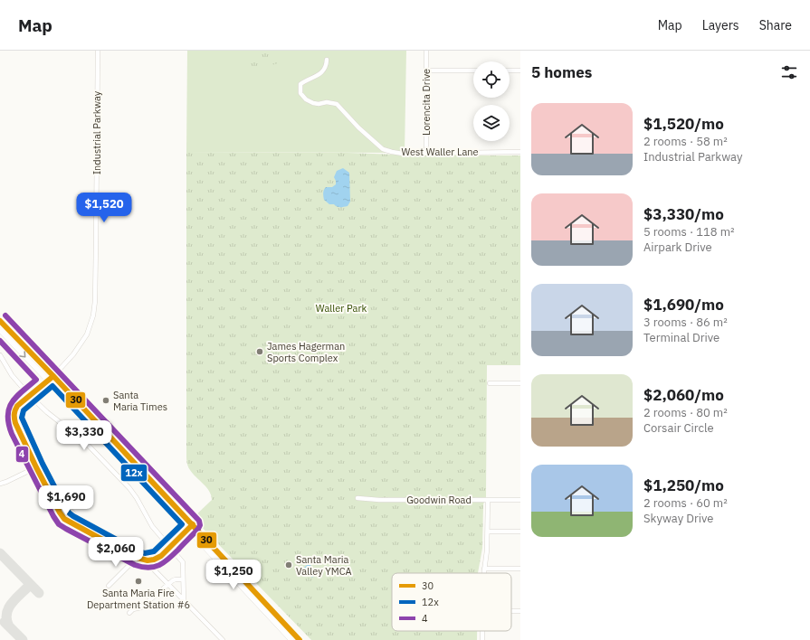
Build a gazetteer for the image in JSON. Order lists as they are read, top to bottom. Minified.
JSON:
{"streets":{"street":["Lorencita Drive","Industrial Parkway","West Waller Lane","Goodwin Road"]},"crossings":[["Lorencita Drive","West Waller Lane"]],"parks":["Waller Park"],"places":["James Hagerman Sports Complex","Santa Maria Times","Santa Maria Valley YMCA","Santa Maria Fire Department Station #6"],"lines":["transit line 4","transit line 30","transit line 12x"],"legend":["30","12x","4"],"page":{"header":"Map","nav":["Map","Layers","Share"],"heading":"5 homes","list":[{"name":"$1,520/mo","note":"2 rooms · 58 m² · Industrial Parkway"},{"name":"$3,330/mo","note":"5 rooms · 118 m² · Airpark Drive"},{"name":"$1,690/mo","note":"3 rooms · 86 m² · Terminal Drive"},{"name":"$2,060/mo","note":"2 rooms · 80 m² · Corsair Circle"},{"name":"$1,250/mo","note":"2 rooms · 60 m² · Skyway Drive"}],"price":["$1,520","$3,330","$1,690","$2,060","$1,250"]}}
